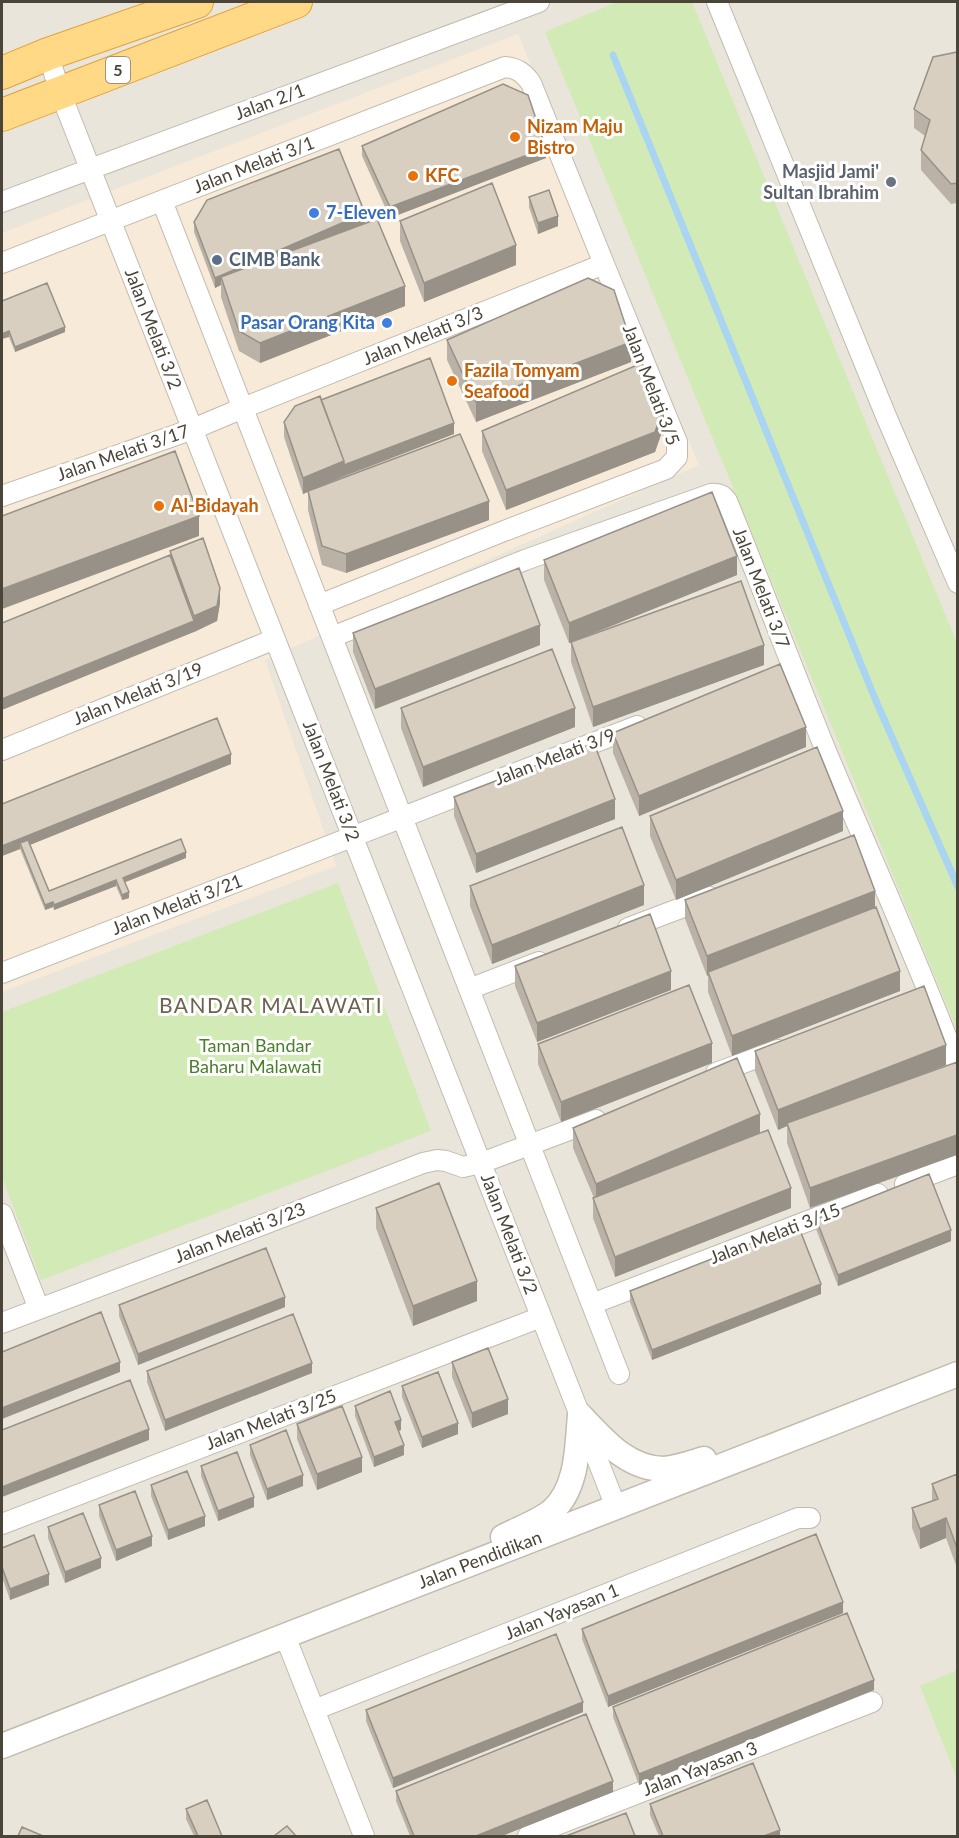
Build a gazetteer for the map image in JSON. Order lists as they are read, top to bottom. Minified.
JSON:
{"streets":{"highway":["5"],"street":["Jalan 2/1","Jalan Melati 3/1","Jalan Melati 3/2","Jalan Melati 3/3","Jalan Melati 3/5","Jalan Melati 3/17","Jalan Melati 3/7","Jalan Melati 3/19","Jalan Melati 3/9","Jalan Melati 3/21","Jalan Melati 3/23","Jalan Melati 3/15","Jalan Melati 3/25","Jalan Pendidikan","Jalan Yayasan 1","Jalan Yayasan 3"]},"crossings":[["5","Jalan Melati 3/2"],["Jalan 2/1","Jalan Melati 3/2"],["Jalan Melati 3/1","Jalan Melati 3/2"],["Jalan Melati 3/1","Jalan Melati 3/5"],["Jalan Melati 3/2","Jalan Melati 3/17"],["Jalan Melati 3/2","Jalan Melati 3/19"],["Jalan Melati 3/2","Jalan Melati 3/9"],["Jalan Melati 3/2","Jalan Melati 3/21"],["Jalan Melati 3/2","Jalan Melati 3/23"],["Jalan Melati 3/2","Jalan Melati 3/25"],["Jalan Melati 3/2","Jalan Pendidikan"],["Jalan Melati 3/3","Jalan Melati 3/5"],["Jalan Melati 3/3","Jalan Melati 3/17"],["Jalan Melati 3/9","Jalan Melati 3/21"]],"districts":["BANDAR MALAWATI"],"parks":["Taman Bandar Baharu Malawati"],"places":["Nizam Maju Bistro","KFC","Masjid Jami' Sultan Ibrahim","7-Eleven","CIMB Bank","Pasar Orang Kita","Fazila Tomyam Seafood","Al-Bidayah"]}
